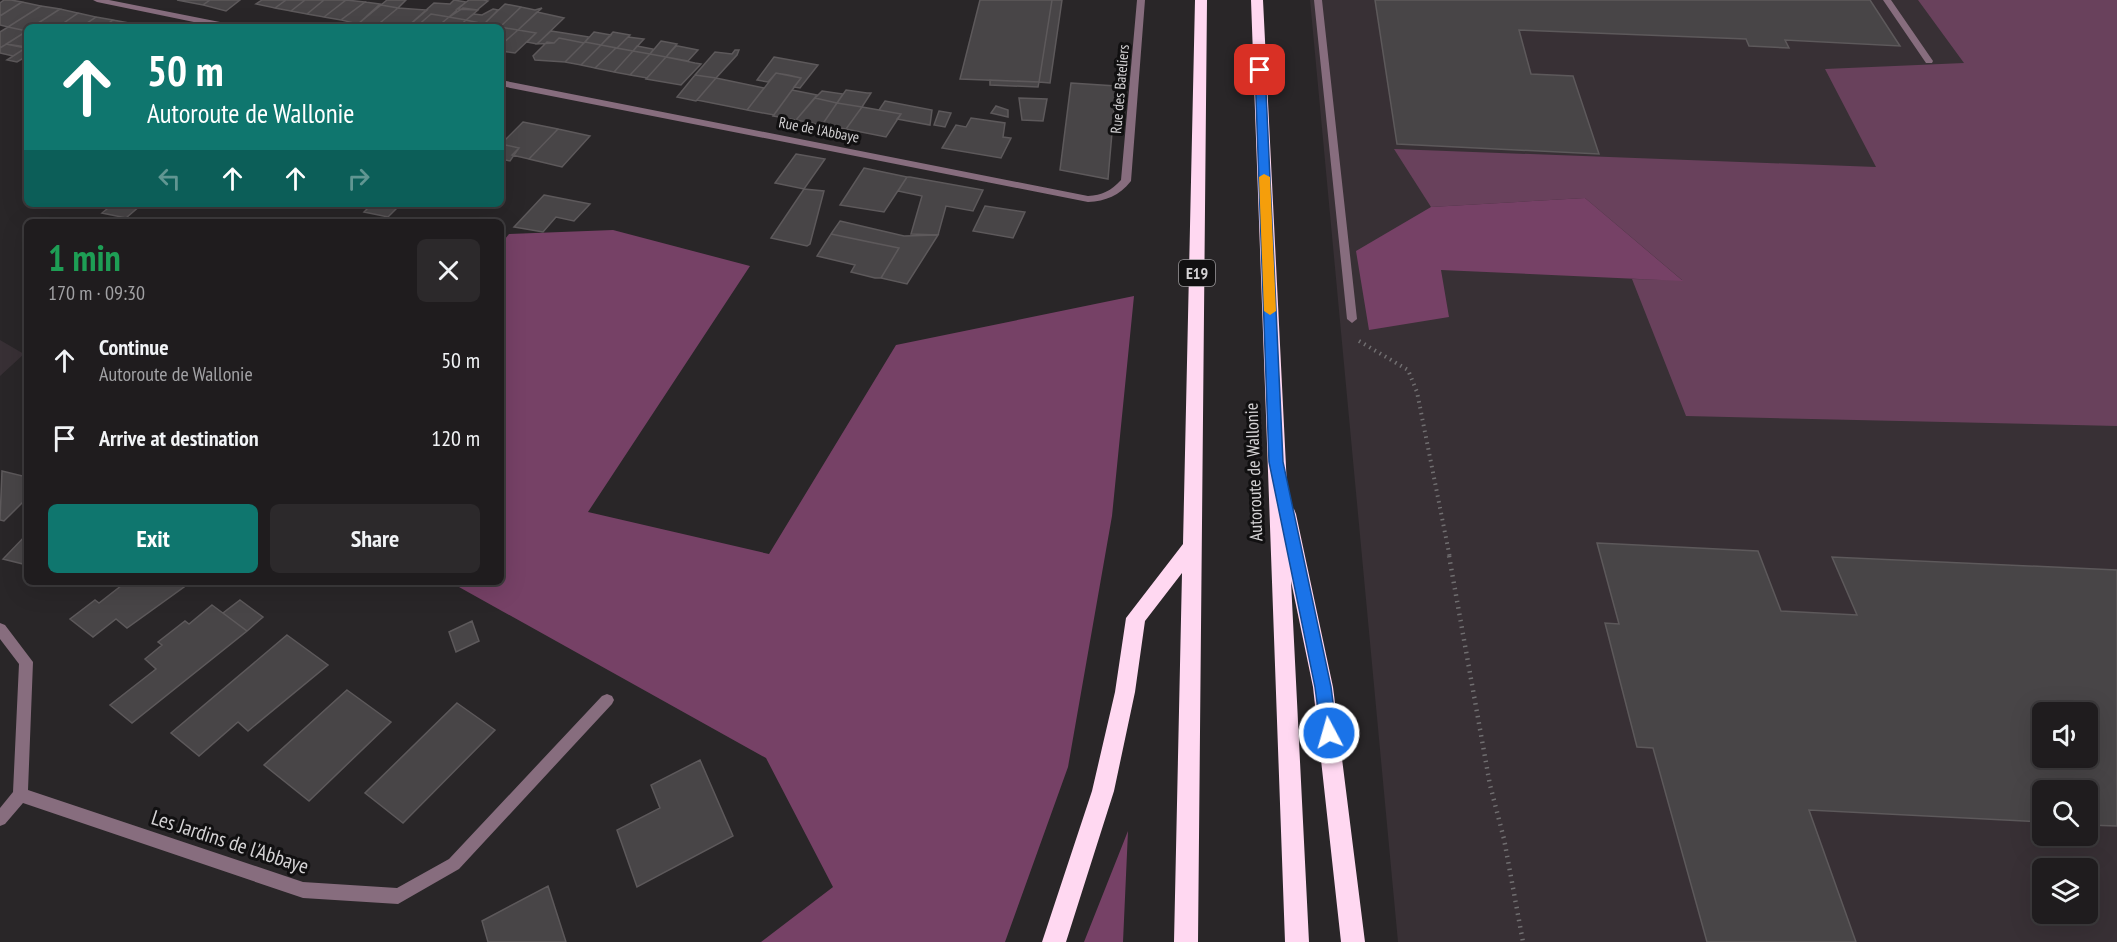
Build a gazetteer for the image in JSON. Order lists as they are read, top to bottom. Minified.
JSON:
{"streets":{"highway":["E19","Autoroute de Wallonie"],"street":["Rue des Bateliers","Rue de l'Abbaye","Les Jardins de l'Abbaye"]},"crossings":[["Rue des Bateliers","Rue de l'Abbaye"]],"page":{"turn":["50 m","Autoroute de Wallonie"],"heading":["1 min","170 m · 09:30"],"list":[{"name":"Continue","note":"Autoroute de Wallonie","value":"50 m"},{"name":"Arrive at destination","value":"120 m"}],"buttons":["Exit","Share"]}}
